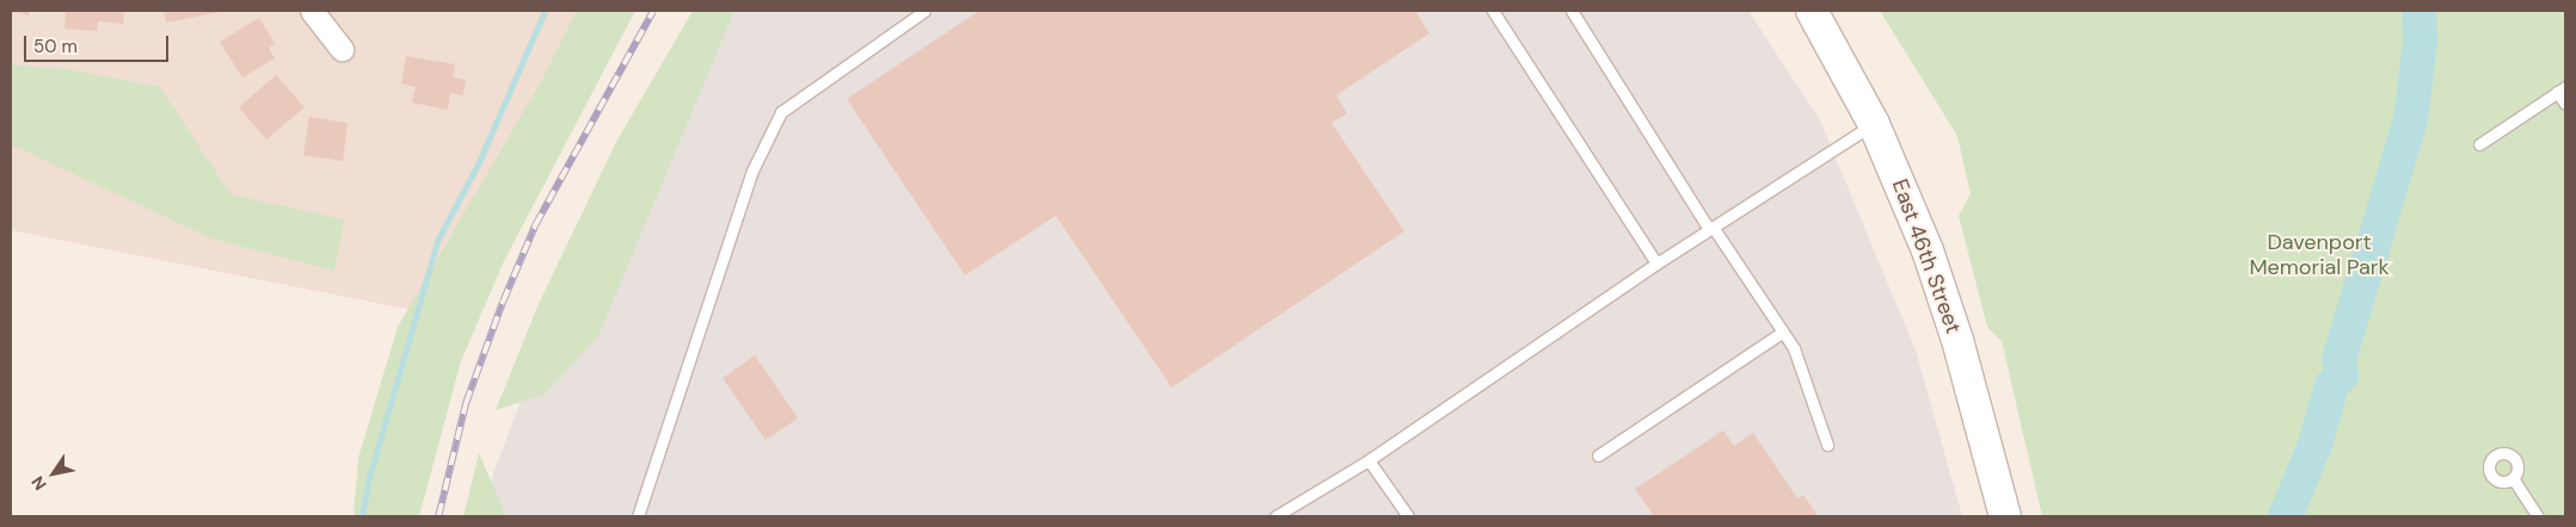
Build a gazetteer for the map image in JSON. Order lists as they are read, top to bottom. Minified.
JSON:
{"streets":{"street":["East 46th Street"]},"parks":["Davenport Memorial Park"],"scale_bar":"50 m","north":"bottom left"}
